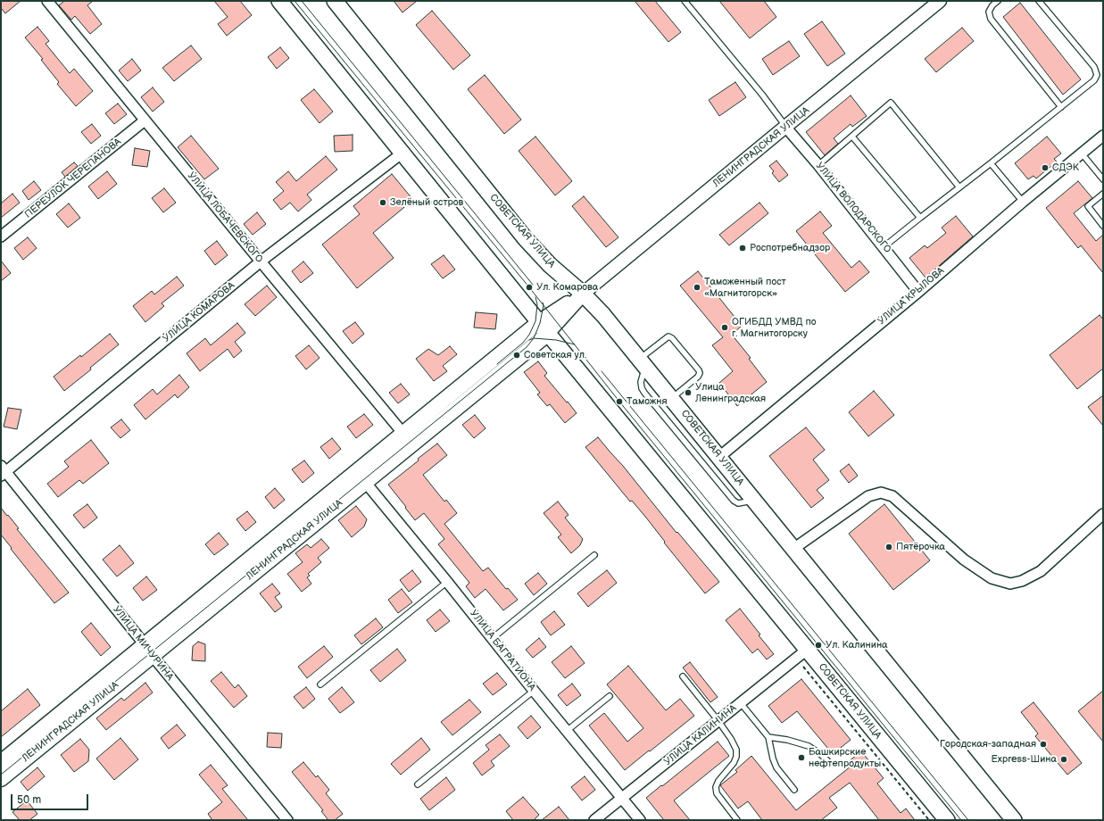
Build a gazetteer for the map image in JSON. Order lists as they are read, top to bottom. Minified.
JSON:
{"streets":{"main road":["ЛЕНИНГРАДСКАЯ УЛИЦА","СОВЕТСКАЯ УЛИЦА"],"street":["ПЕРЕУЛОК ЧЕРЕПАНОВА","УЛИЦА ВОЛОДАРСКОГО","УЛИЦА ЛОБАЧЕВСКОГО","УЛИЦА КРЫЛОВА","УЛИЦА КОМАРОВА","УЛИЦА МИЧУРИНА","УЛИЦА БАГРАТИОНА","УЛИЦА КАЛИНИНА"]},"crossings":[["ЛЕНИНГРАДСКАЯ УЛИЦА","УЛИЦА ВОЛОДАРСКОГО"],["ЛЕНИНГРАДСКАЯ УЛИЦА","УЛИЦА ЛОБАЧЕВСКОГО"],["ЛЕНИНГРАДСКАЯ УЛИЦА","СОВЕТСКАЯ УЛИЦА"],["ЛЕНИНГРАДСКАЯ УЛИЦА","УЛИЦА МИЧУРИНА"],["ЛЕНИНГРАДСКАЯ УЛИЦА","УЛИЦА БАГРАТИОНА"],["ПЕРЕУЛОК ЧЕРЕПАНОВА","УЛИЦА ЛОБАЧЕВСКОГО"],["УЛИЦА ВОЛОДАРСКОГО","УЛИЦА КРЫЛОВА"],["УЛИЦА ЛОБАЧЕВСКОГО","УЛИЦА КОМАРОВА"],["СОВЕТСКАЯ УЛИЦА","УЛИЦА КРЫЛОВА"],["СОВЕТСКАЯ УЛИЦА","УЛИЦА КОМАРОВА"],["СОВЕТСКАЯ УЛИЦА","УЛИЦА КАЛИНИНА"],["УЛИЦА КОМАРОВА","УЛИЦА МИЧУРИНА"],["УЛИЦА БАГРАТИОНА","УЛИЦА КАЛИНИНА"]],"places":["СДЭК","Зелёный остров","Роспотребнадзор","Ул. Комарова","Таможенный пост «Магнитогорск»","ОГИБДД УМВД по г. Магнитогорску","Советская ул.","Улица Ленинградская","Таможня","Пятёрочка","Ул. Калинина","Городская-западная","Башкирские нефтепродукты","Express-Шина"],"scale_bar":"50 m"}
